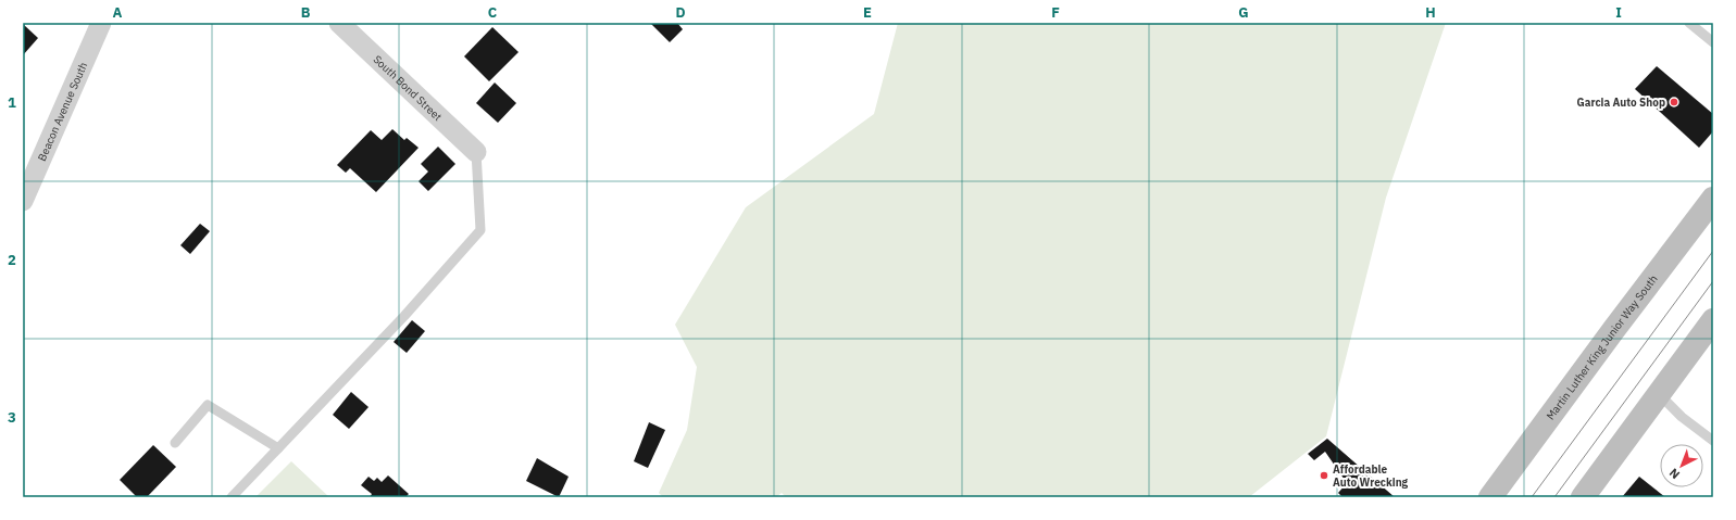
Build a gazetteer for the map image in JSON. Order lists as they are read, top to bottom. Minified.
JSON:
{"streets":{"main road":["Martin Luther King Junior Way South"],"street":["South Bond Street","Beacon Avenue South"]},"places":["Garcia Auto Shop","Affordable Auto Wrecking"],"north":"bottom left","grid":{"columns":["A","B","C","D","E","F","G","H","I"],"rows":["1","2","3"]}}
